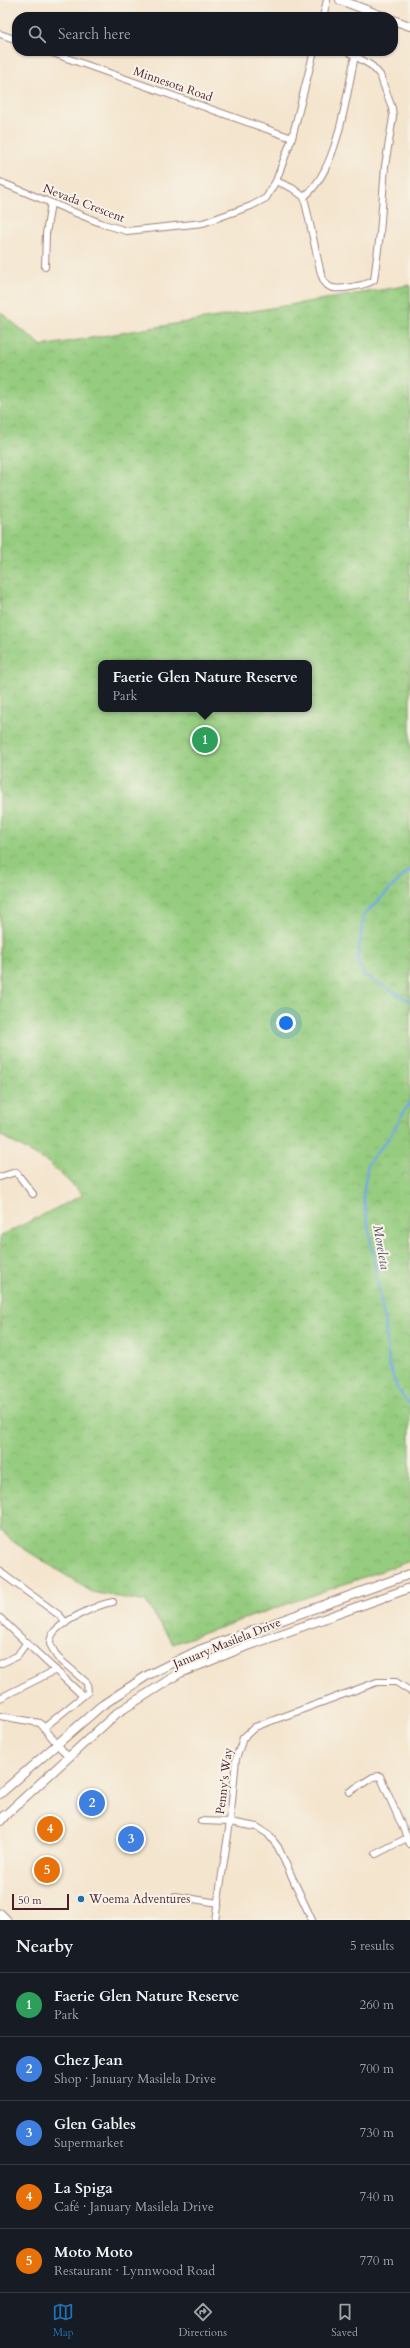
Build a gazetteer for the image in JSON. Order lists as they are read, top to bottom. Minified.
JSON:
{"streets":{"main road":["January Masilela Drive"],"street":["Minnesota Road","Nevada Crescent","Penny's Way"]},"crossings":[["Minnesota Road","Nevada Crescent"]],"water":["Moreleta"],"places":["Woema Adventures"],"scale_bar":"50 m","page":{"search":"Search here","popup":["Faerie Glen Nature Reserve","Park"],"pins":["1","2","4","3","5"],"scale":"50 m","heading":["Nearby","5 results"],"list":[{"mark":"1","name":"Faerie Glen Nature Reserve","note":"Park","value":"260 m"},{"mark":"2","name":"Chez Jean","note":"Shop · January Masilela Drive","value":"700 m"},{"mark":"3","name":"Glen Gables","note":"Supermarket","value":"730 m"},{"mark":"4","name":"La Spiga","note":"Café · January Masilela Drive","value":"740 m"},{"mark":"5","name":"Moto Moto","note":"Restaurant · Lynnwood Road","value":"770 m"}],"nav":["Map","Directions","Saved"]}}
